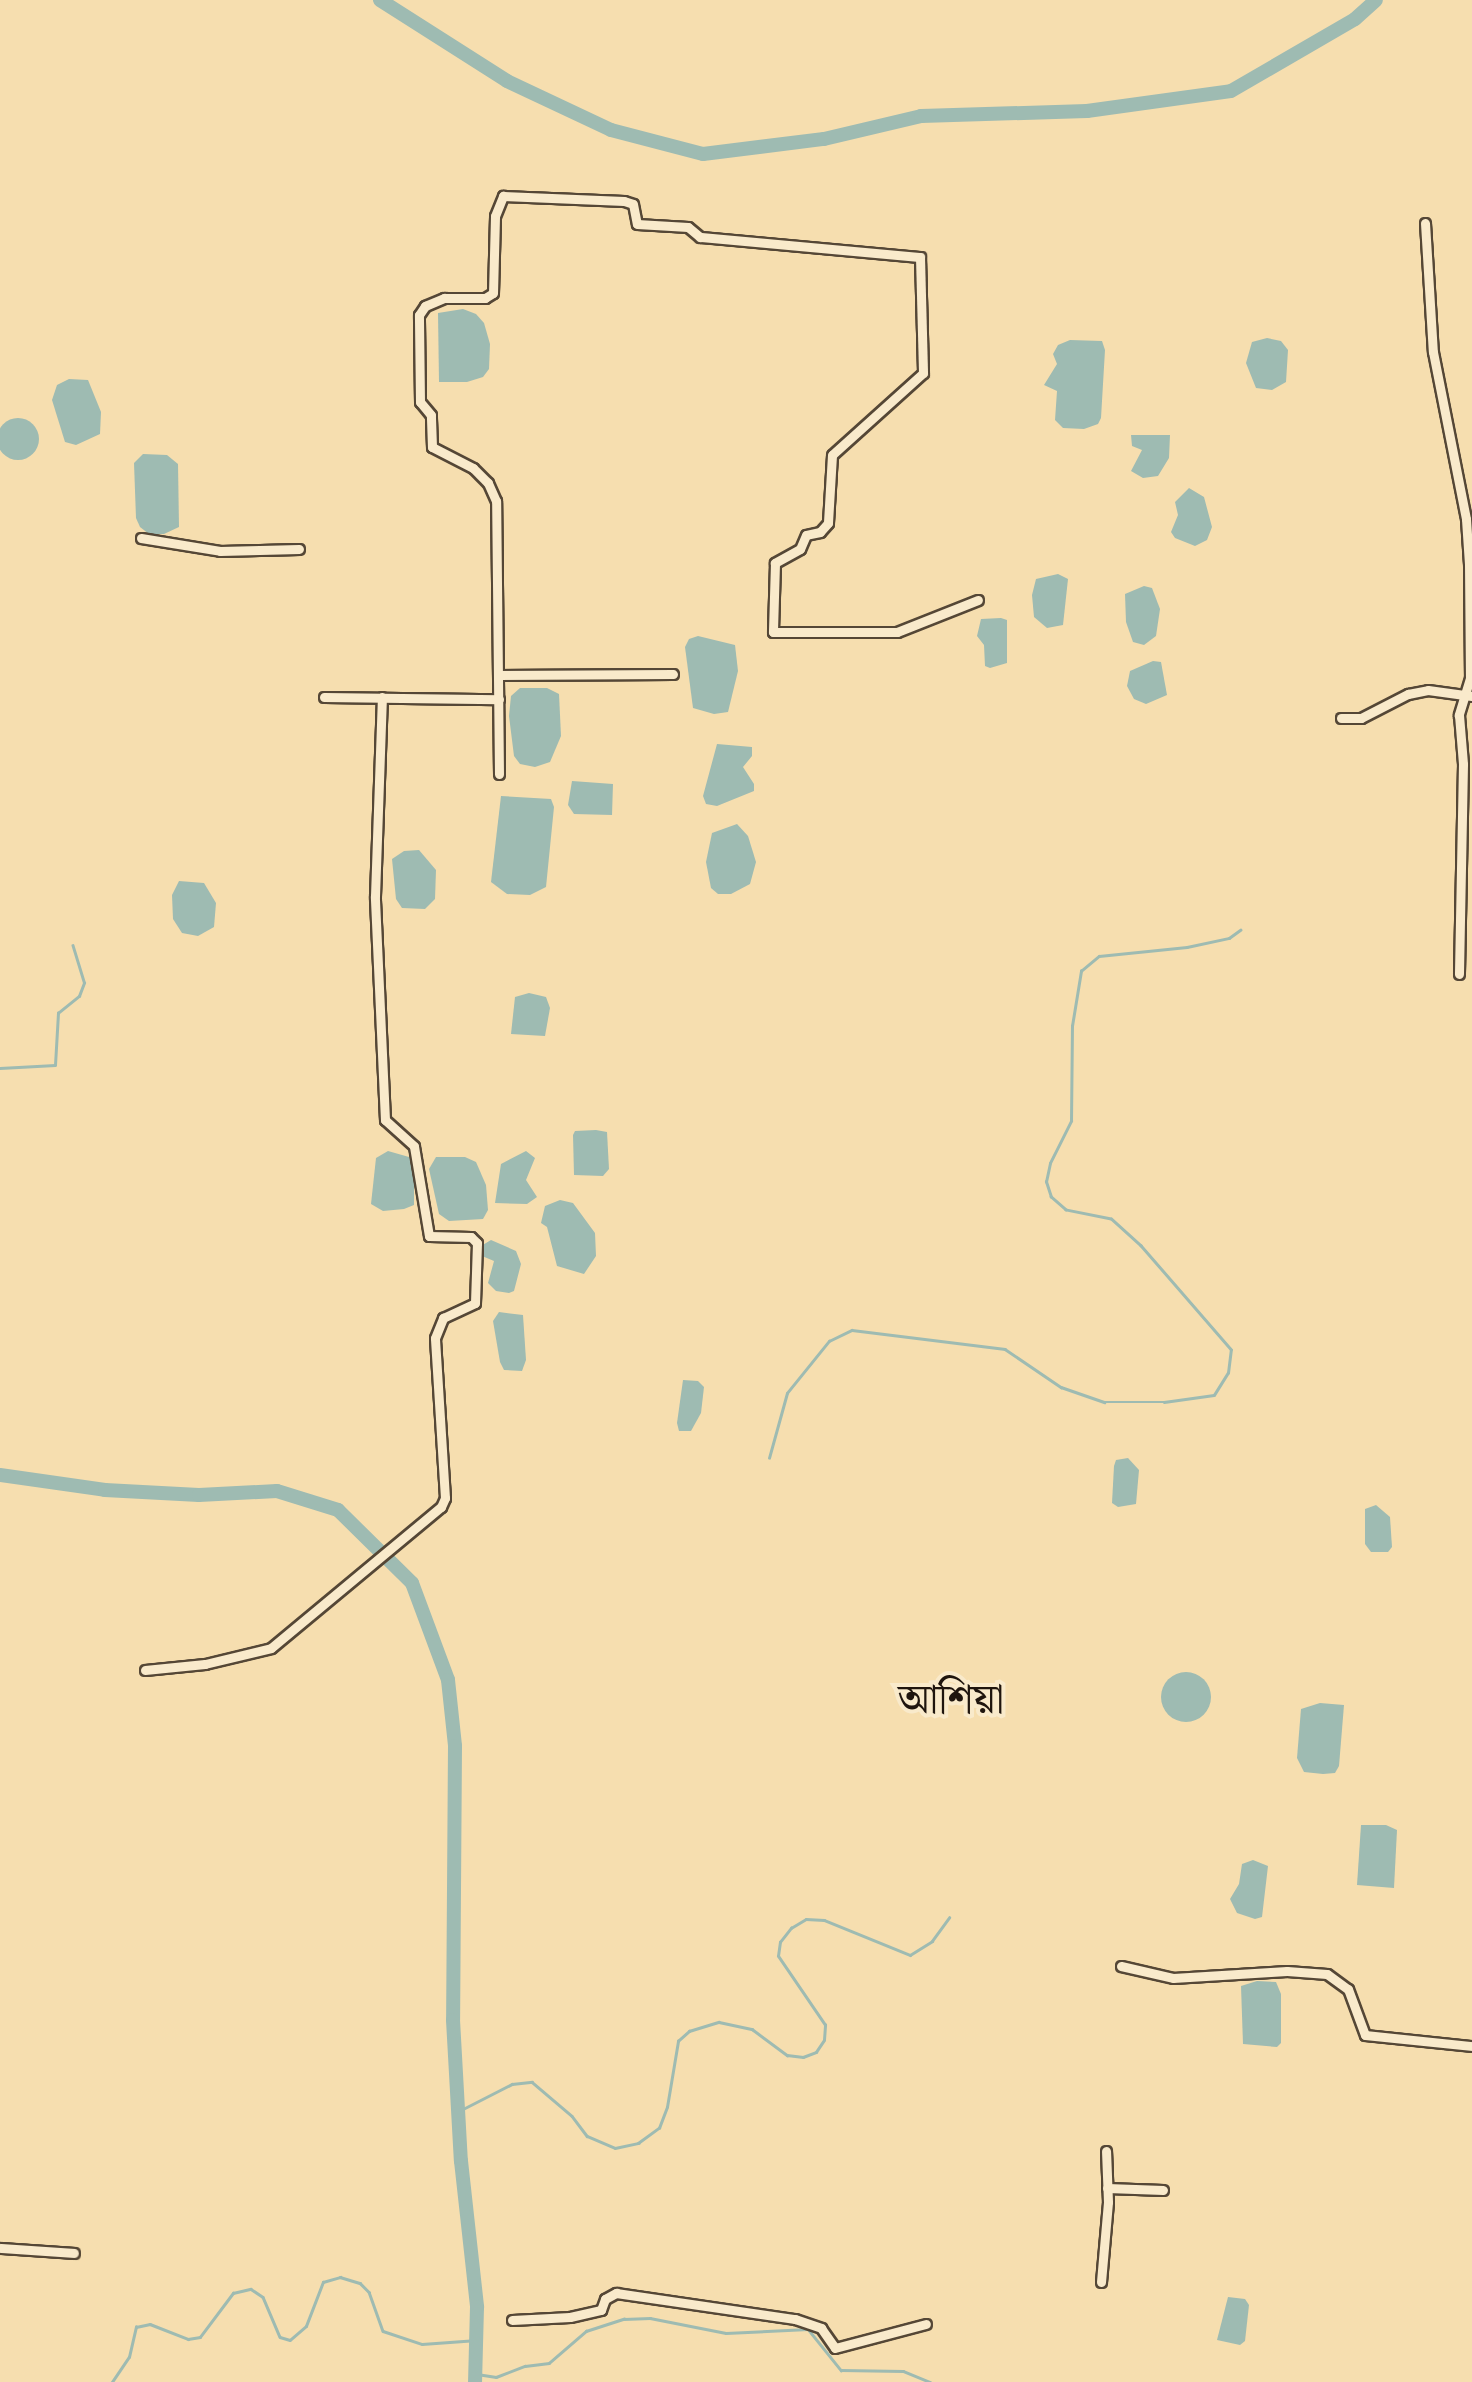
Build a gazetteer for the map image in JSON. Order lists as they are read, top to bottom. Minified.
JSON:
{"districts":["আশিয়া"]}
